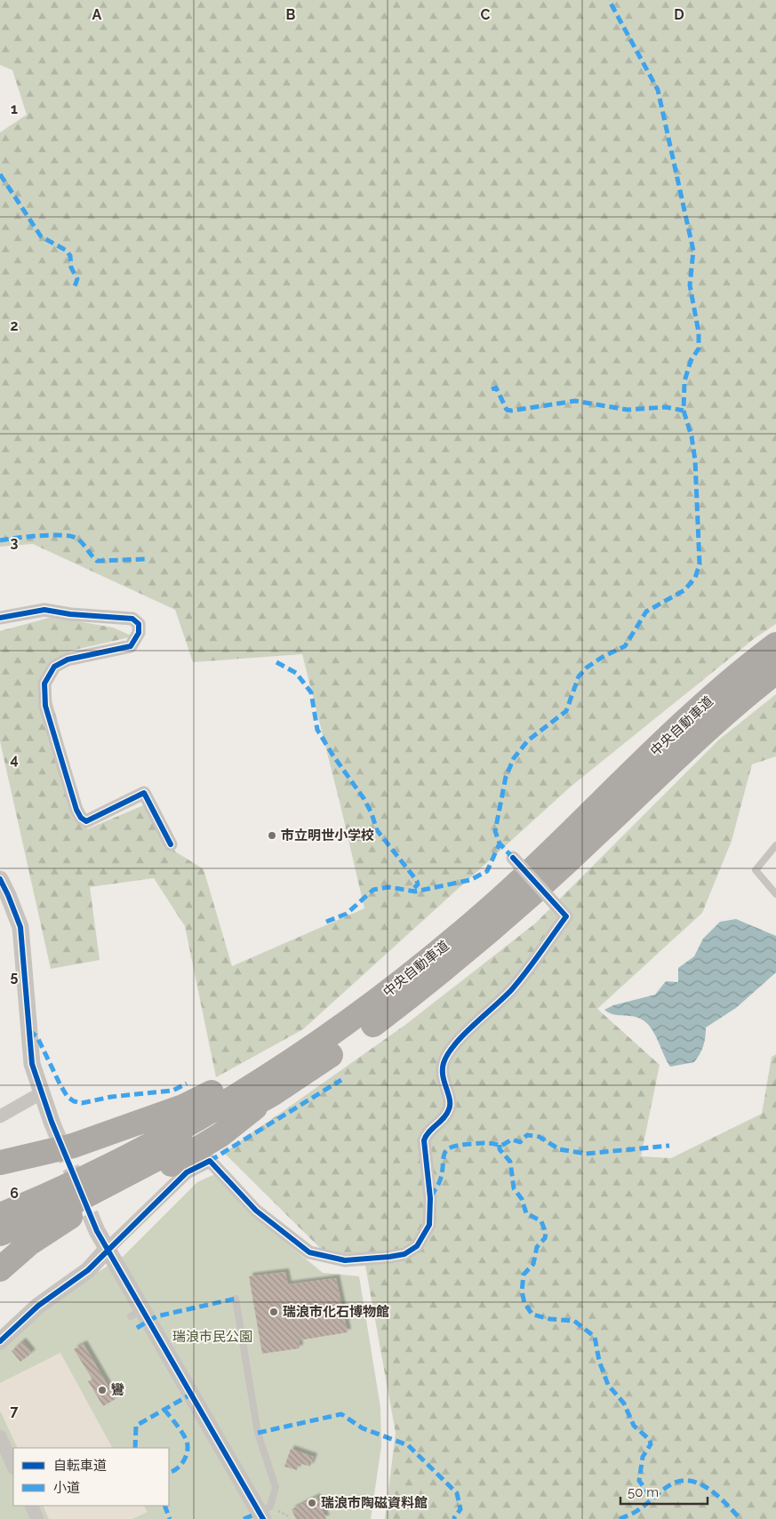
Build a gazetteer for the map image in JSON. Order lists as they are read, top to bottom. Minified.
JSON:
{"streets":{"highway":["中央自動車道"]},"parks":["瑞浪市民公園"],"places":["市立明世小学校","瑞浪市化石博物館","鸞","瑞浪市陶磁資料館"],"legend":["自転車道","小道"],"scale_bar":"50 m","grid":{"columns":["A","B","C","D"],"rows":["1","2","3","4","5","6","7"]}}
